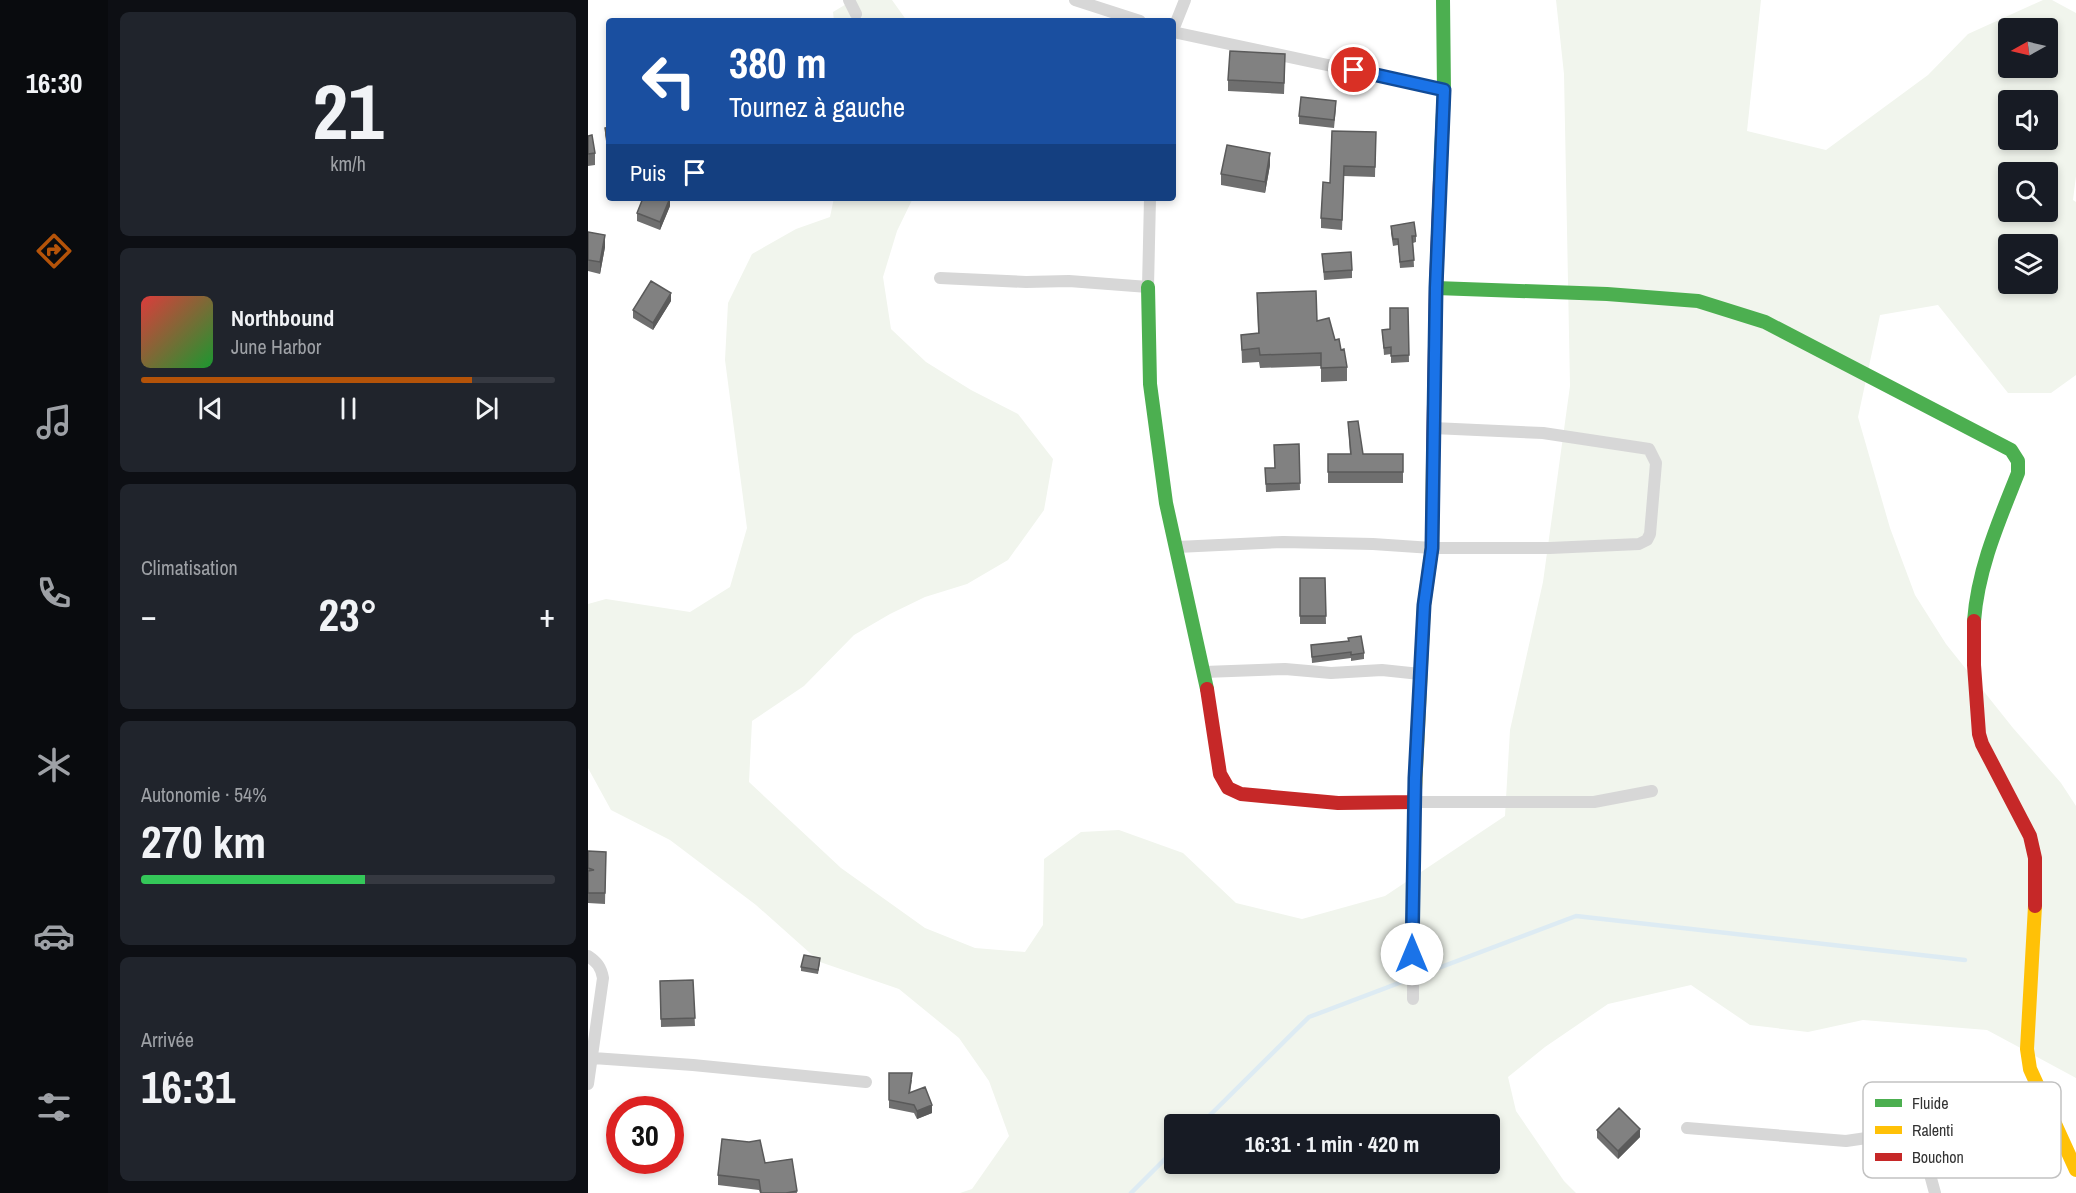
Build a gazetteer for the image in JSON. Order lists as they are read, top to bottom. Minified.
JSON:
{"legend":["Fluide","Ralenti","Bouchon"],"north":"left","page":{"tabs":"16:30","tile":[["21","km/h"],"Climatisation",["Autonomie · 54%","270 km"],["Arrivée","16:31"]],"turn":["380 m","Tournez à gauche"],"then":"Puis","song":["Northbound","June Harbor"],"heat":["−","23°","+"],"limit":"30","trip":"16:31 · 1 min · 420 m"}}
